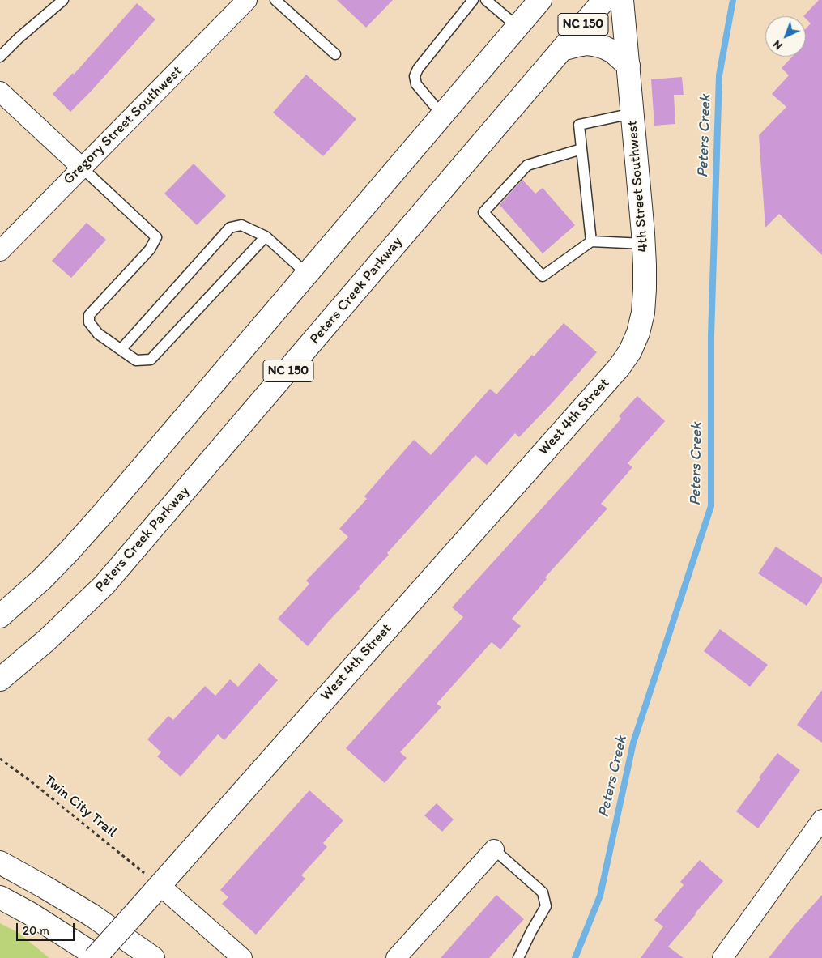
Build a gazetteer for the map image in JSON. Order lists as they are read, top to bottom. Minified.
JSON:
{"streets":{"main road":["NC 150","4th Street Southwest","Peters Creek Parkway","West 4th Street"],"street":["Gregory Street Southwest"],"path":["Twin City Trail"]},"crossings":[["4th Street Southwest","West 4th Street"],["West 4th Street","Twin City Trail"]],"water":["Peters Creek"],"scale_bar":"20 m","north":"bottom left"}
